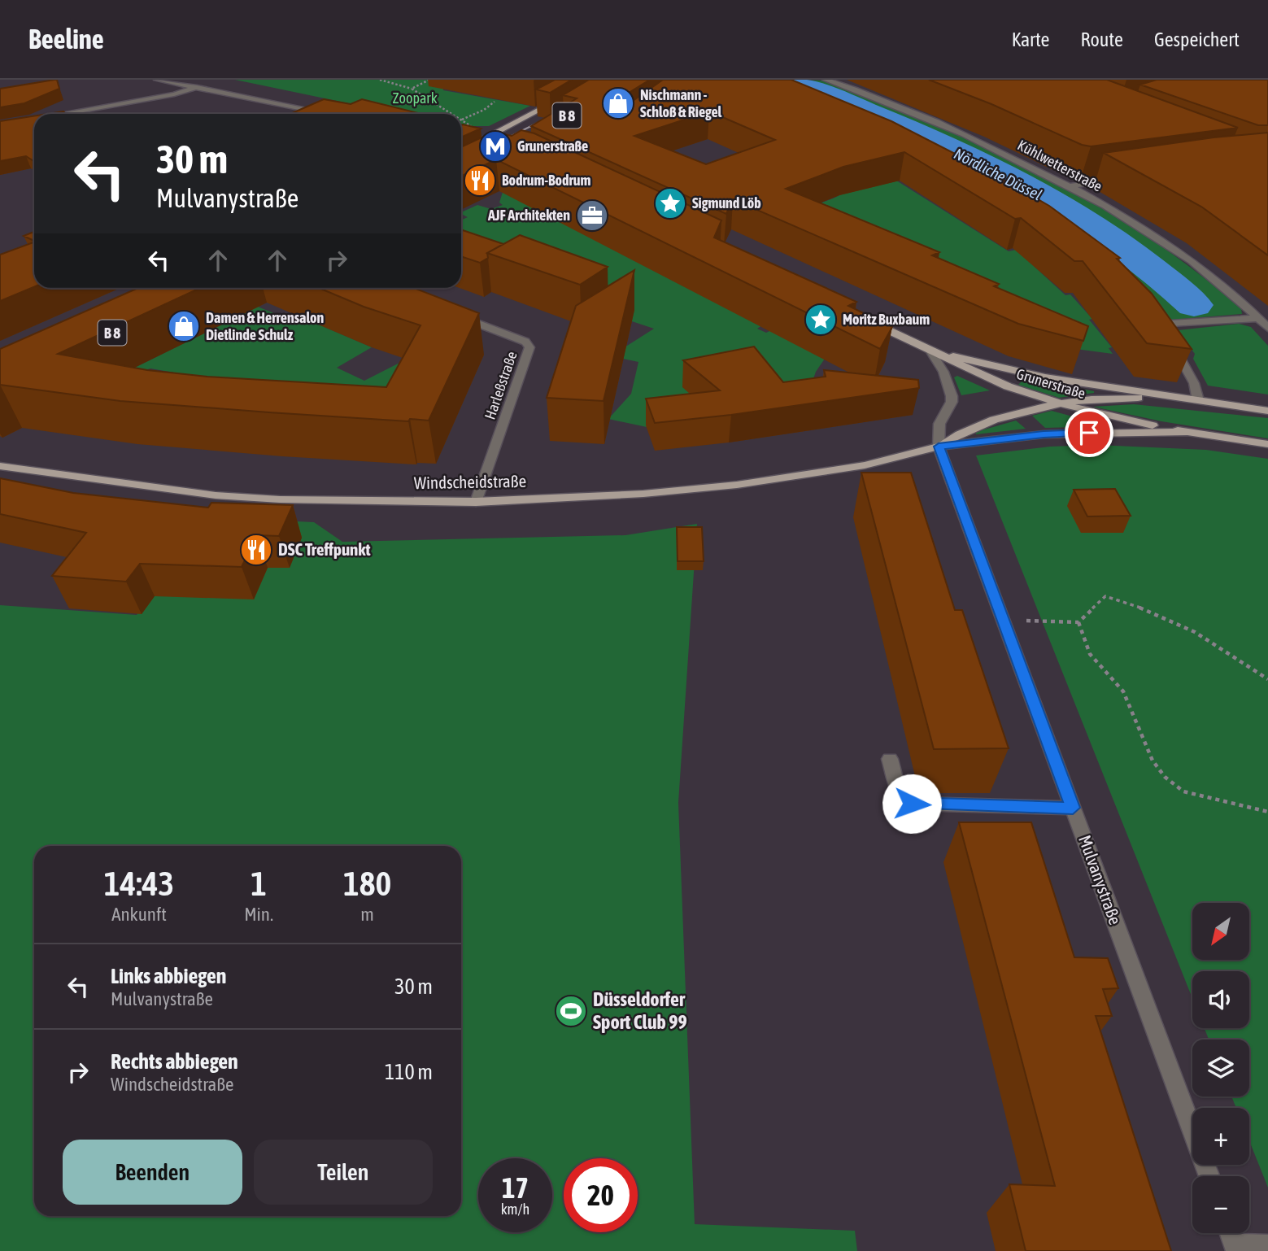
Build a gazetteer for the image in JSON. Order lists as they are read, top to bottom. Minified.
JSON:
{"streets":{"main road":["B 8","Grunerstraße","Windscheidstraße"],"street":["Kühlwetterstraße","Harleßstraße","Mulvanystraße"]},"crossings":[["Grunerstraße","Windscheidstraße"],["Harleßstraße","Windscheidstraße"],["Windscheidstraße","Mulvanystraße"]],"water":["Nördliche Düssel"],"parks":["Zoopark"],"places":{"shop":["Nischmann - Schloß & Riegel","Damen & Herrensalon Dietlinde Schulz"],"metro station":["Grunerstraße"],"restaurant":["Bodrum-Bodrum","DSC Treffpunkt"],"place":["Sigmund Löb","Moritz Buxbaum"],"office":["AJF Architekten"],"sports":["Düsseldorfer Sport Club 99"]},"north":"bottom left","page":{"header":"Beeline","nav":["Karte","Route","Gespeichert"],"turn":["30 m","Mulvanystraße"],"eta":["14:43","Ankunft","1","Min.","180","m"],"map_buttons":["+","−"],"list":[{"name":"Links abbiegen","note":"Mulvanystraße","value":"30 m"},{"name":"Rechts abbiegen","note":"Windscheidstraße","value":"110 m"}],"buttons":["Beenden","Teilen"],"speed":"17 km/h","limit":"20"}}
